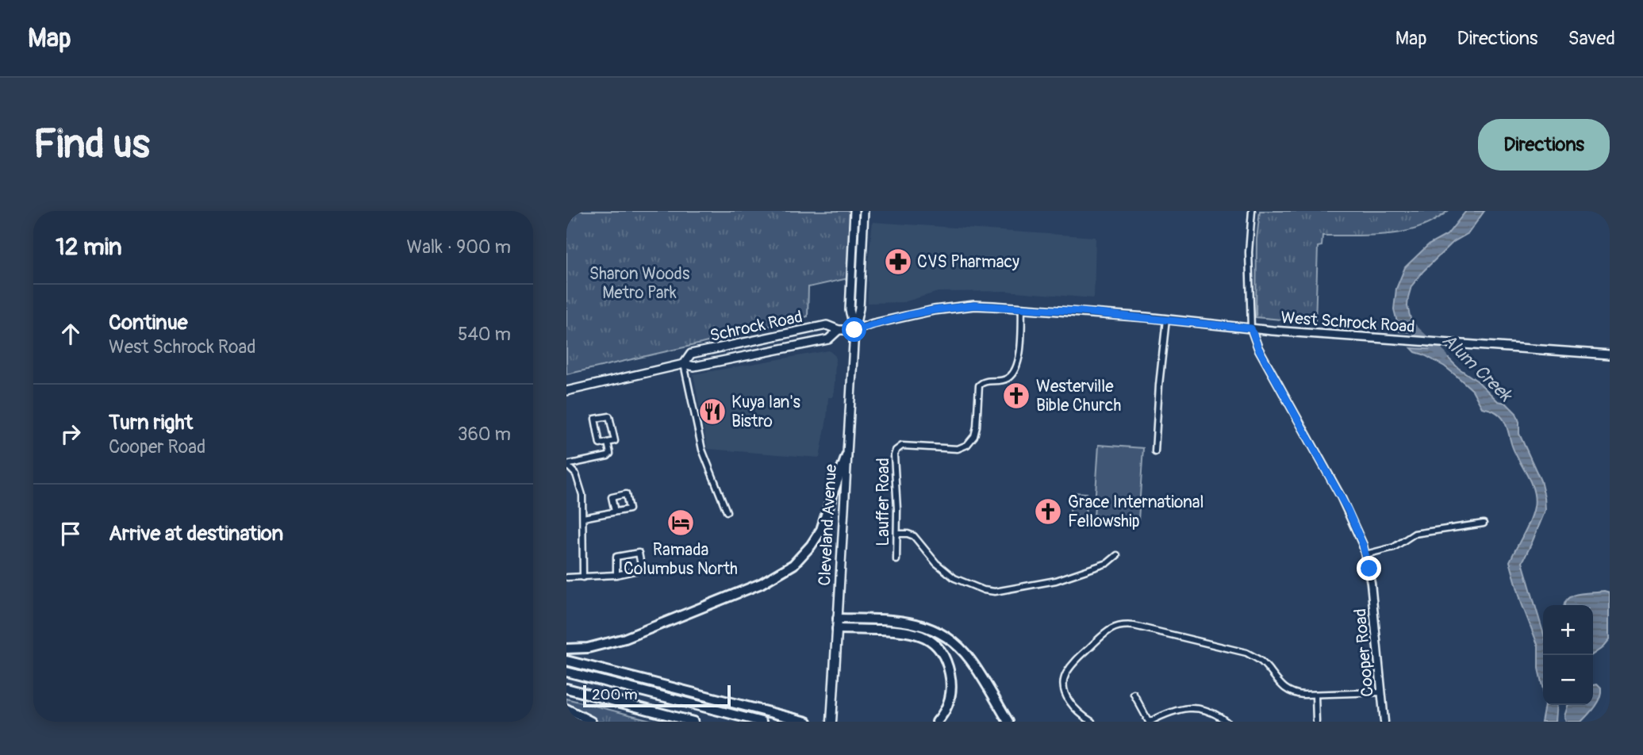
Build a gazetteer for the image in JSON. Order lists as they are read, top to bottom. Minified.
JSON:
{"streets":{"main road":["West Schrock Road","Schrock Road","Cleveland Avenue"],"street":["Lauffer Road","Cooper Road"]},"crossings":[["West Schrock Road","Schrock Road"],["West Schrock Road","Lauffer Road"],["West Schrock Road","Cleveland Avenue"],["West Schrock Road","Cooper Road"],["Schrock Road","Cleveland Avenue"]],"water":["Alum Creek"],"parks":["Sharon Woods Metro Park"],"places":{"pharmacy":["CVS Pharmacy"],"church":["Westerville Bible Church","Grace International Fellowship"],"restaurant":["Kuya Ian's Bistro"],"hotel":["Ramada Columbus North"]},"scale_bar":"200 m","page":{"header":"Map","nav":["Map","Directions","Saved"],"buttons":"Directions","title":"Find us","heading":["12 min","Walk · 900 m"],"list":[["Continue","West Schrock Road","540 m"],["Turn right","Cooper Road","360 m"],"Arrive at destination"],"map_buttons":["+","−"],"scale":"200 m"}}
